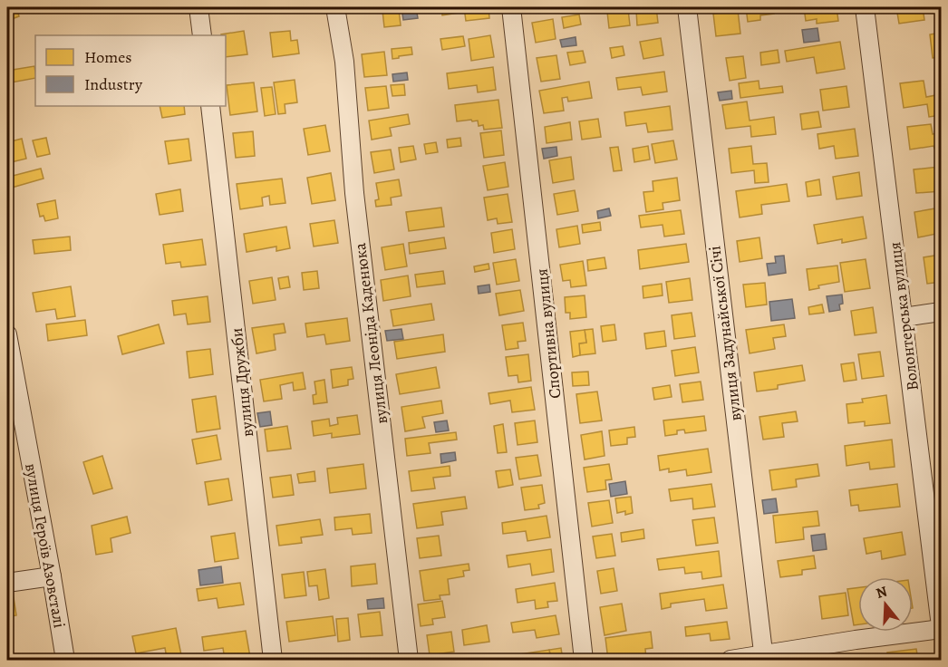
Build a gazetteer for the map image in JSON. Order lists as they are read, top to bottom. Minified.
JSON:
{"streets":{"street":["Волонтерська вулиця","вулиця Леоніда Каденюка","Спортивна вулиця","вулиця Задунайської Січі","вулиця Дружби","вулиця Героїв Азовсталі"]},"legend":["Homes","Industry"],"north":"top"}
